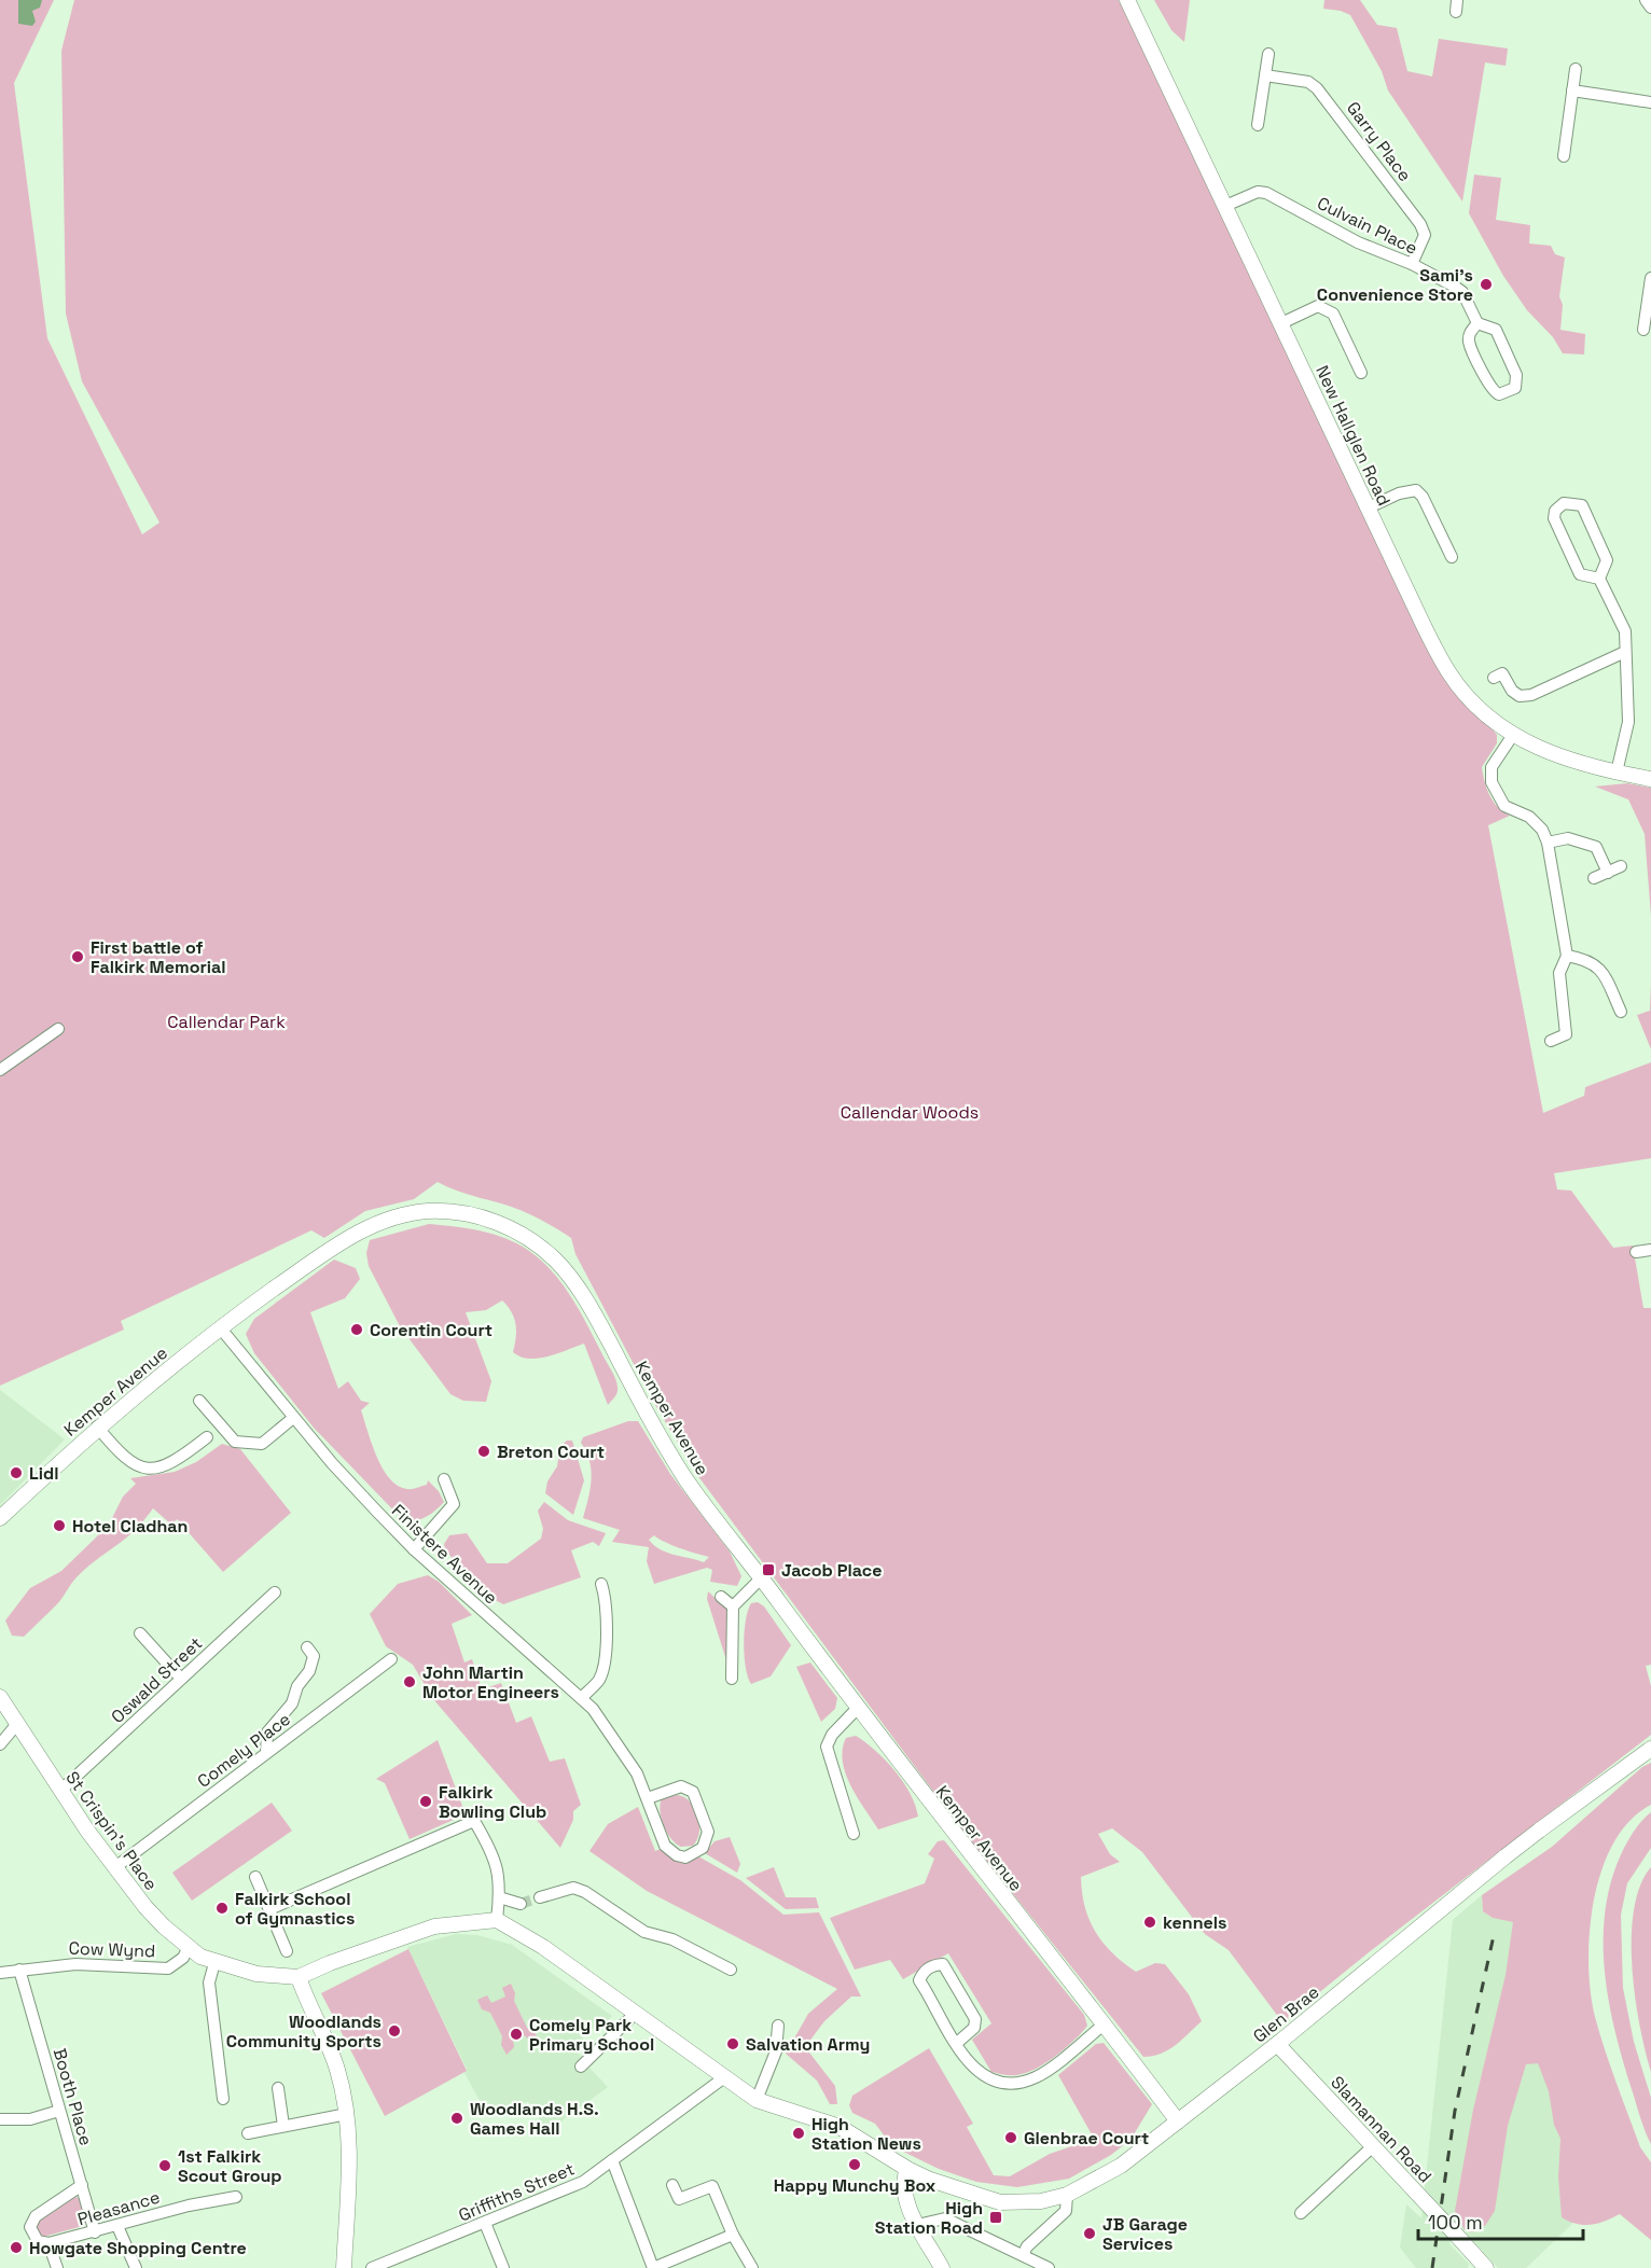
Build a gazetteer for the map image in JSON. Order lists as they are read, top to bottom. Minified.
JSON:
{"streets":{"street":["Garry Place","Culvain Place","New Hallglen Road","Kemper Avenue","Finistere Avenue","Oswald Street","Comely Place","St Crispin's Place","Cow Wynd","Glen Brae","Booth Place","Slamannan Road","Griffiths Street","Pleasance"]},"crossings":[["Garry Place","Culvain Place"],["Culvain Place","New Hallglen Road"],["Kemper Avenue","Finistere Avenue"],["Kemper Avenue","Glen Brae"],["Oswald Street","St Crispin's Place"],["Comely Place","St Crispin's Place"],["St Crispin's Place","Cow Wynd"],["Cow Wynd","Booth Place"],["Glen Brae","Slamannan Road"],["Booth Place","Pleasance"]],"parks":["Callendar Park","Callendar Woods"],"places":{"other":["Sami's Convenience Store","First battle of Falkirk Memorial","Corentin Court","Breton Court","Lidl","Hotel Cladhan","John Martin Motor Engineers","Falkirk Bowling Club","Falkirk School of Gymnastics","kennels","Woodlands Community Sports","Comely Park Primary School","Salvation Army","Woodlands H.S. Games Hall","High Station News","Glenbrae Court","Happy Munchy Box","1st Falkirk Scout Group","JB Garage Services","Howgate Shopping Centre"],"transit":["Jacob Place","High Station Road"]},"scale_bar":"100 m"}
